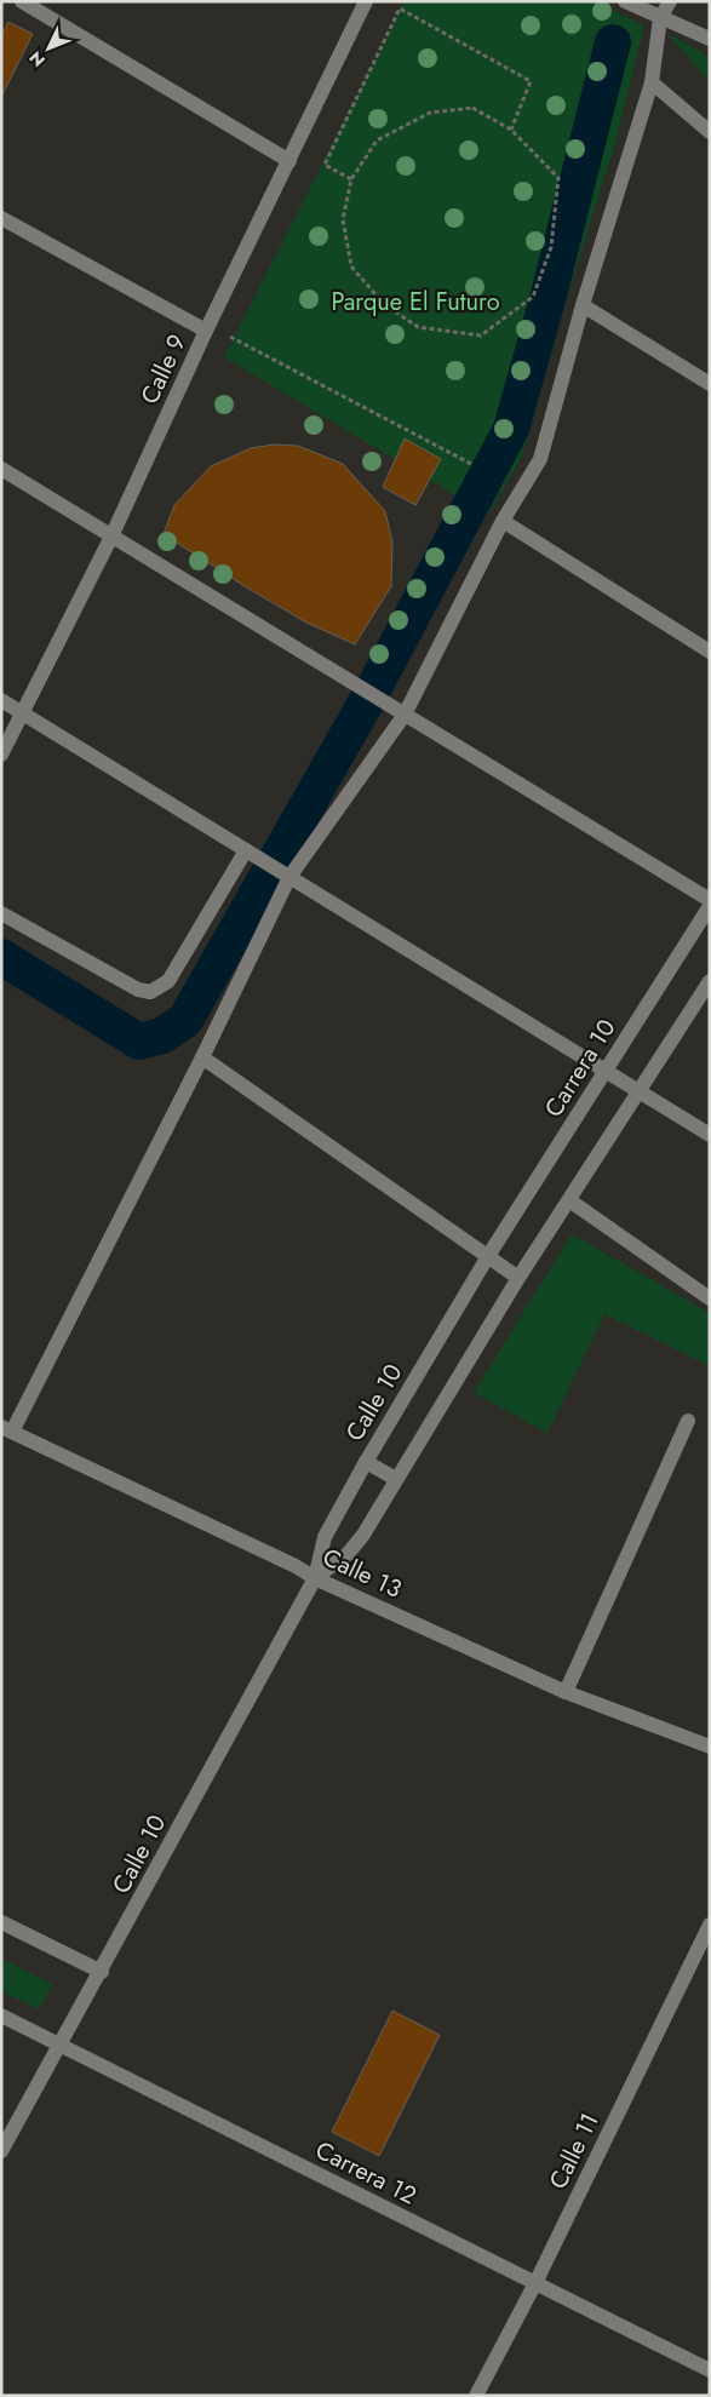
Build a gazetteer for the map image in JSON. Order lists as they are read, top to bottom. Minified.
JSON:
{"streets":{"street":["Calle 9","Carrera 10","Calle 10","Calle 13","Calle 11","Carrera 12"]},"crossings":[["Carrera 10","Calle 10"],["Calle 10","Calle 13"],["Calle 10","Carrera 12"],["Calle 11","Carrera 12"]],"parks":["Parque El Futuro"],"north":"bottom left"}
